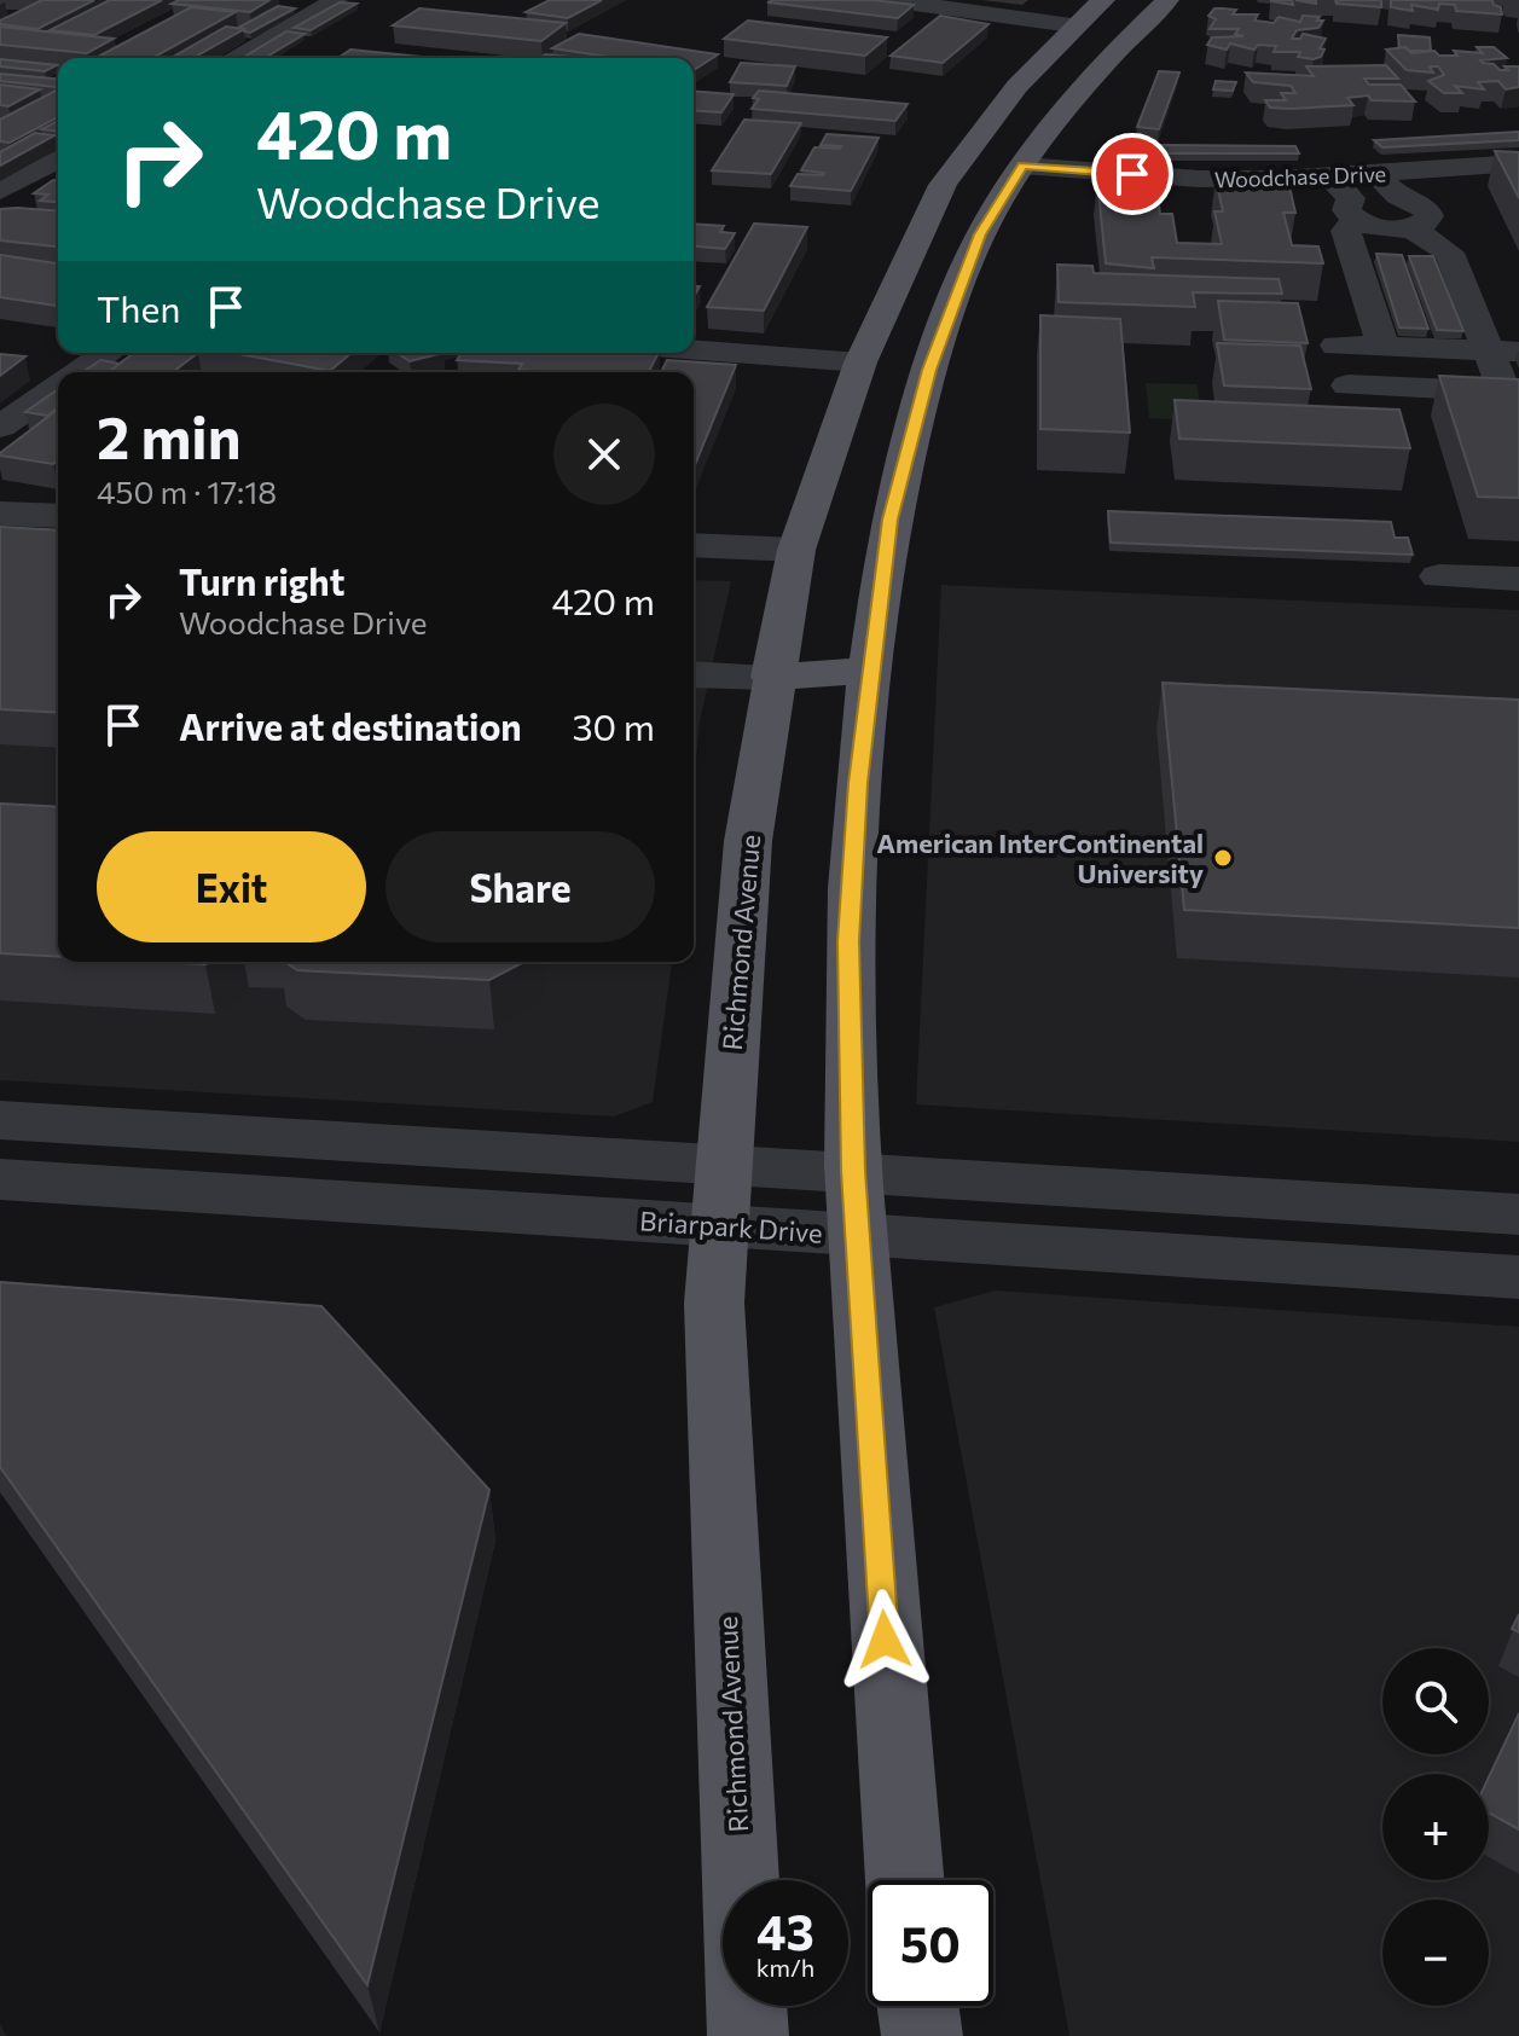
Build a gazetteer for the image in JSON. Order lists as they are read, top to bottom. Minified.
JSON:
{"streets":{"main road":["Richmond Avenue"],"street":["Woodchase Drive","Briarpark Drive"]},"crossings":[["Richmond Avenue","Briarpark Drive"]],"places":["American InterContinental University"],"page":{"turn":["420 m","Woodchase Drive"],"then":"Then","heading":["2 min","450 m · 17:18"],"list":[{"name":"Turn right","note":"Woodchase Drive","value":"420 m"},{"name":"Arrive at destination","value":"30 m"}],"buttons":["Exit","Share"],"map_buttons":["+","−"],"speed":"43 km/h","limit":"50"}}
